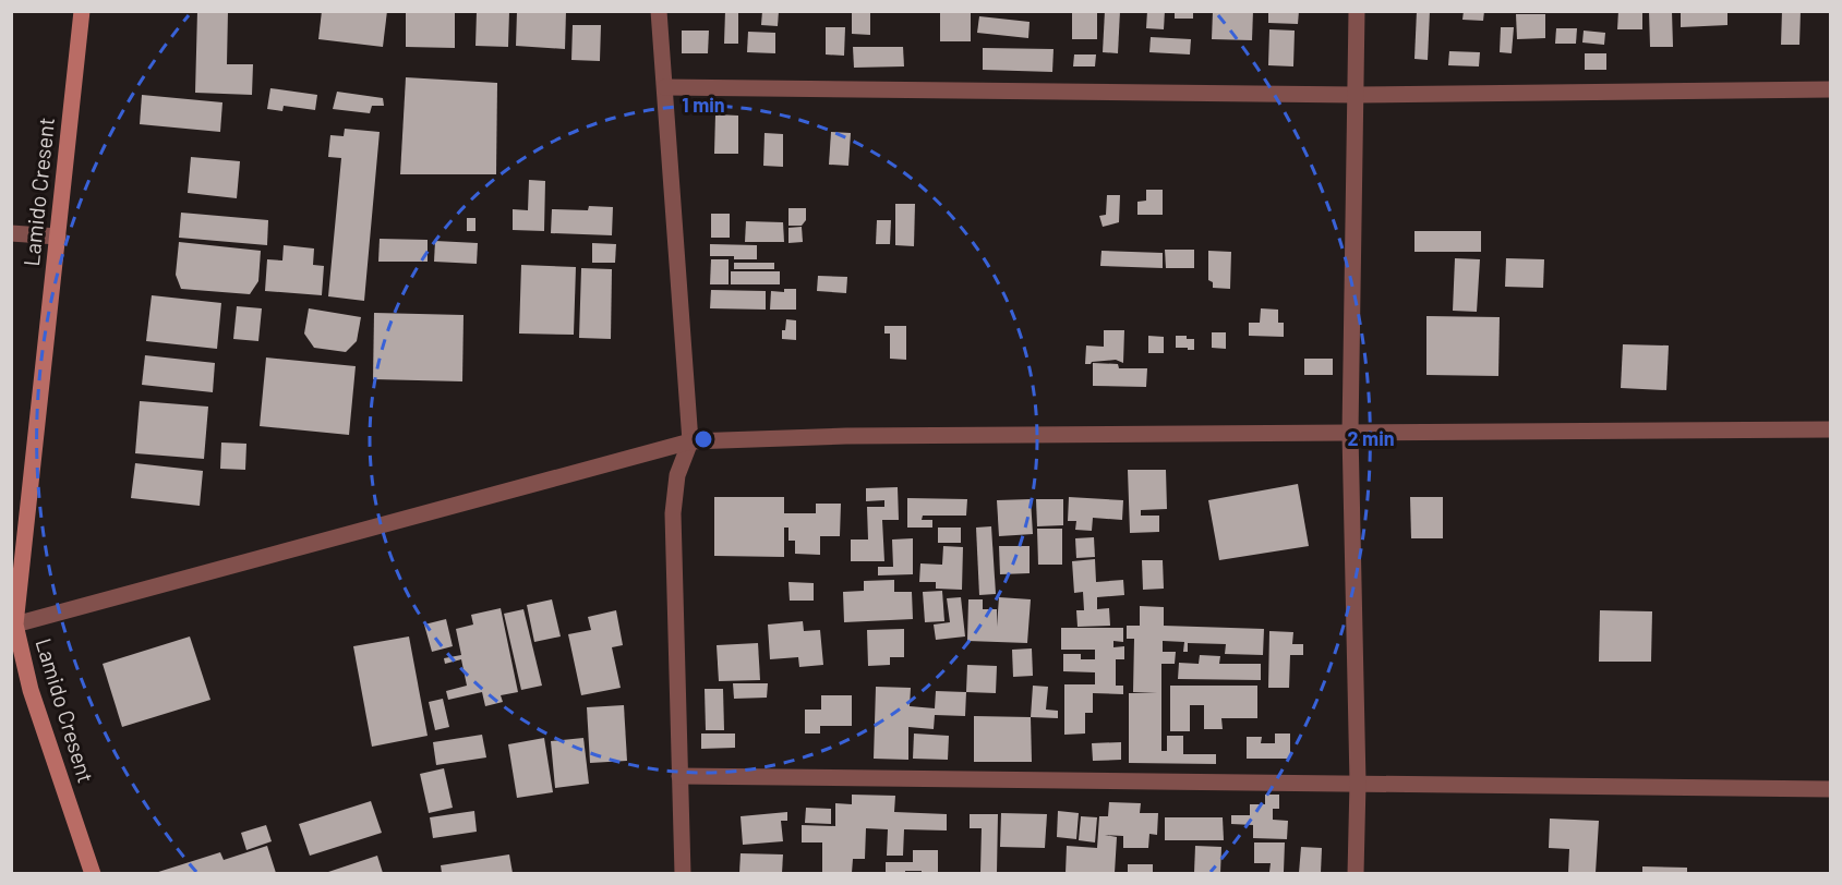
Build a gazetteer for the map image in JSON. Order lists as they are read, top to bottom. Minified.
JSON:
{"streets":{"street":["Lamido Cresent"]},"rings":["1 min","2 min"]}
